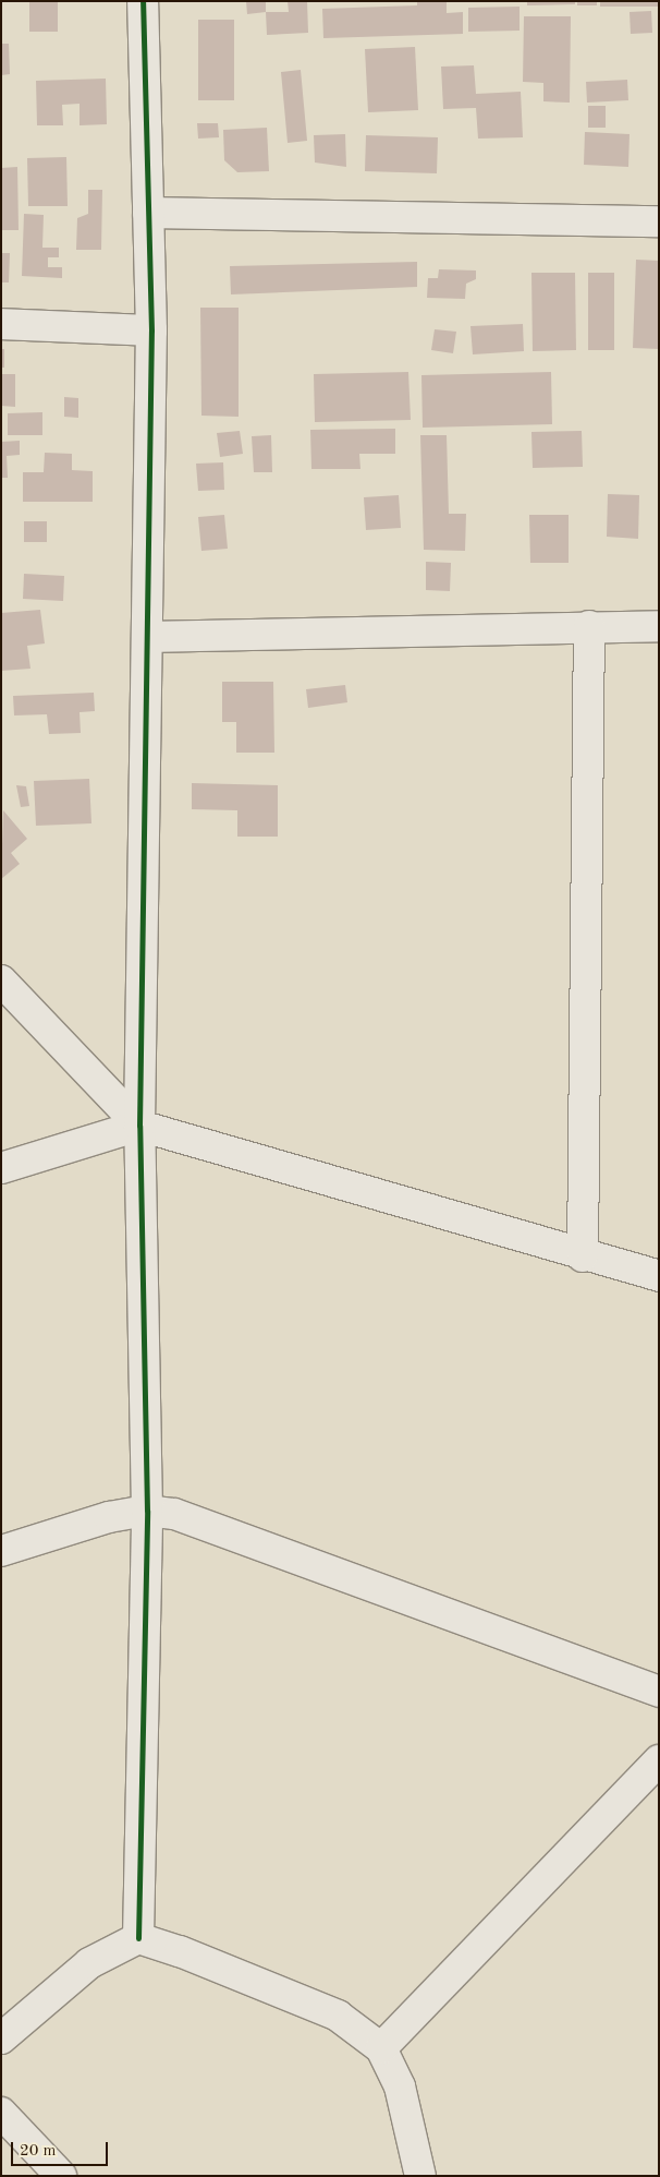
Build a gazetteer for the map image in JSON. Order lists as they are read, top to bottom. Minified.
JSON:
{"scale_bar":"20 m"}
